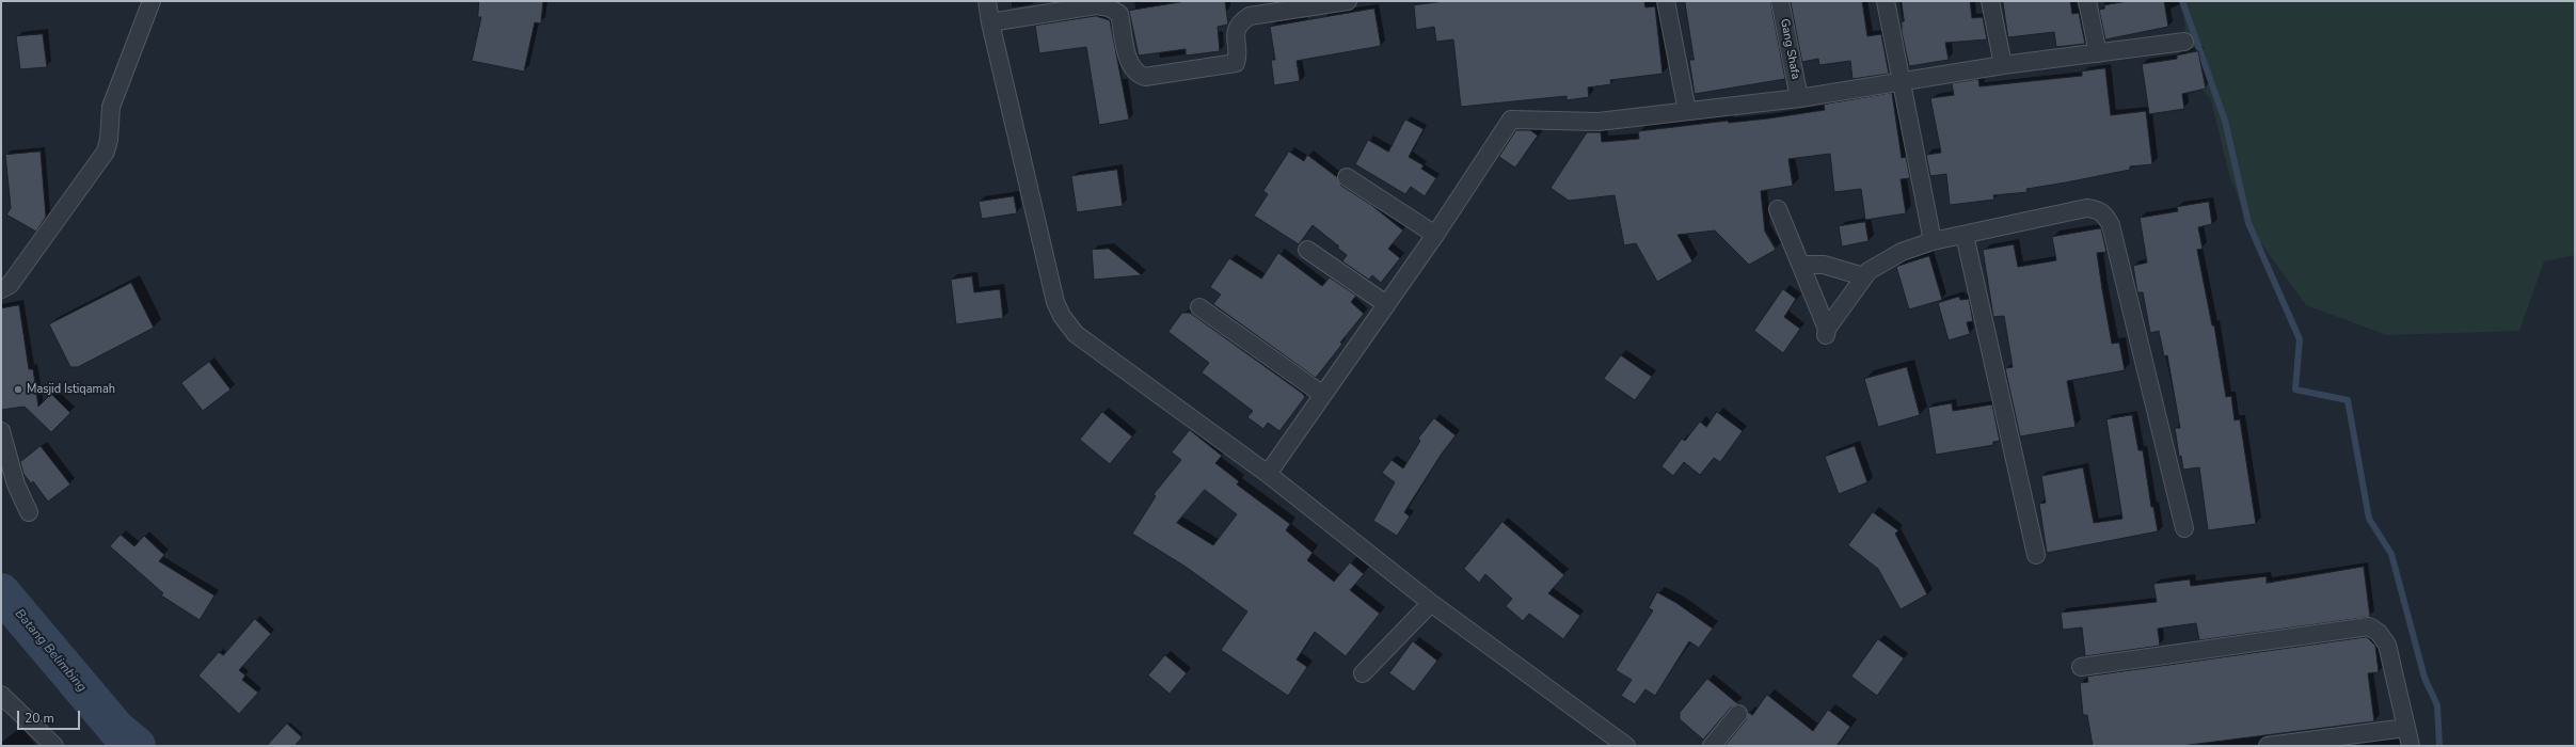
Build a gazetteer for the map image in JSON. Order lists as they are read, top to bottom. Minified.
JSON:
{"streets":{"street":["Gang Shafa"]},"water":["Batang Belimbing"],"places":["Masjid Istiqamah"],"scale_bar":"20 m"}
